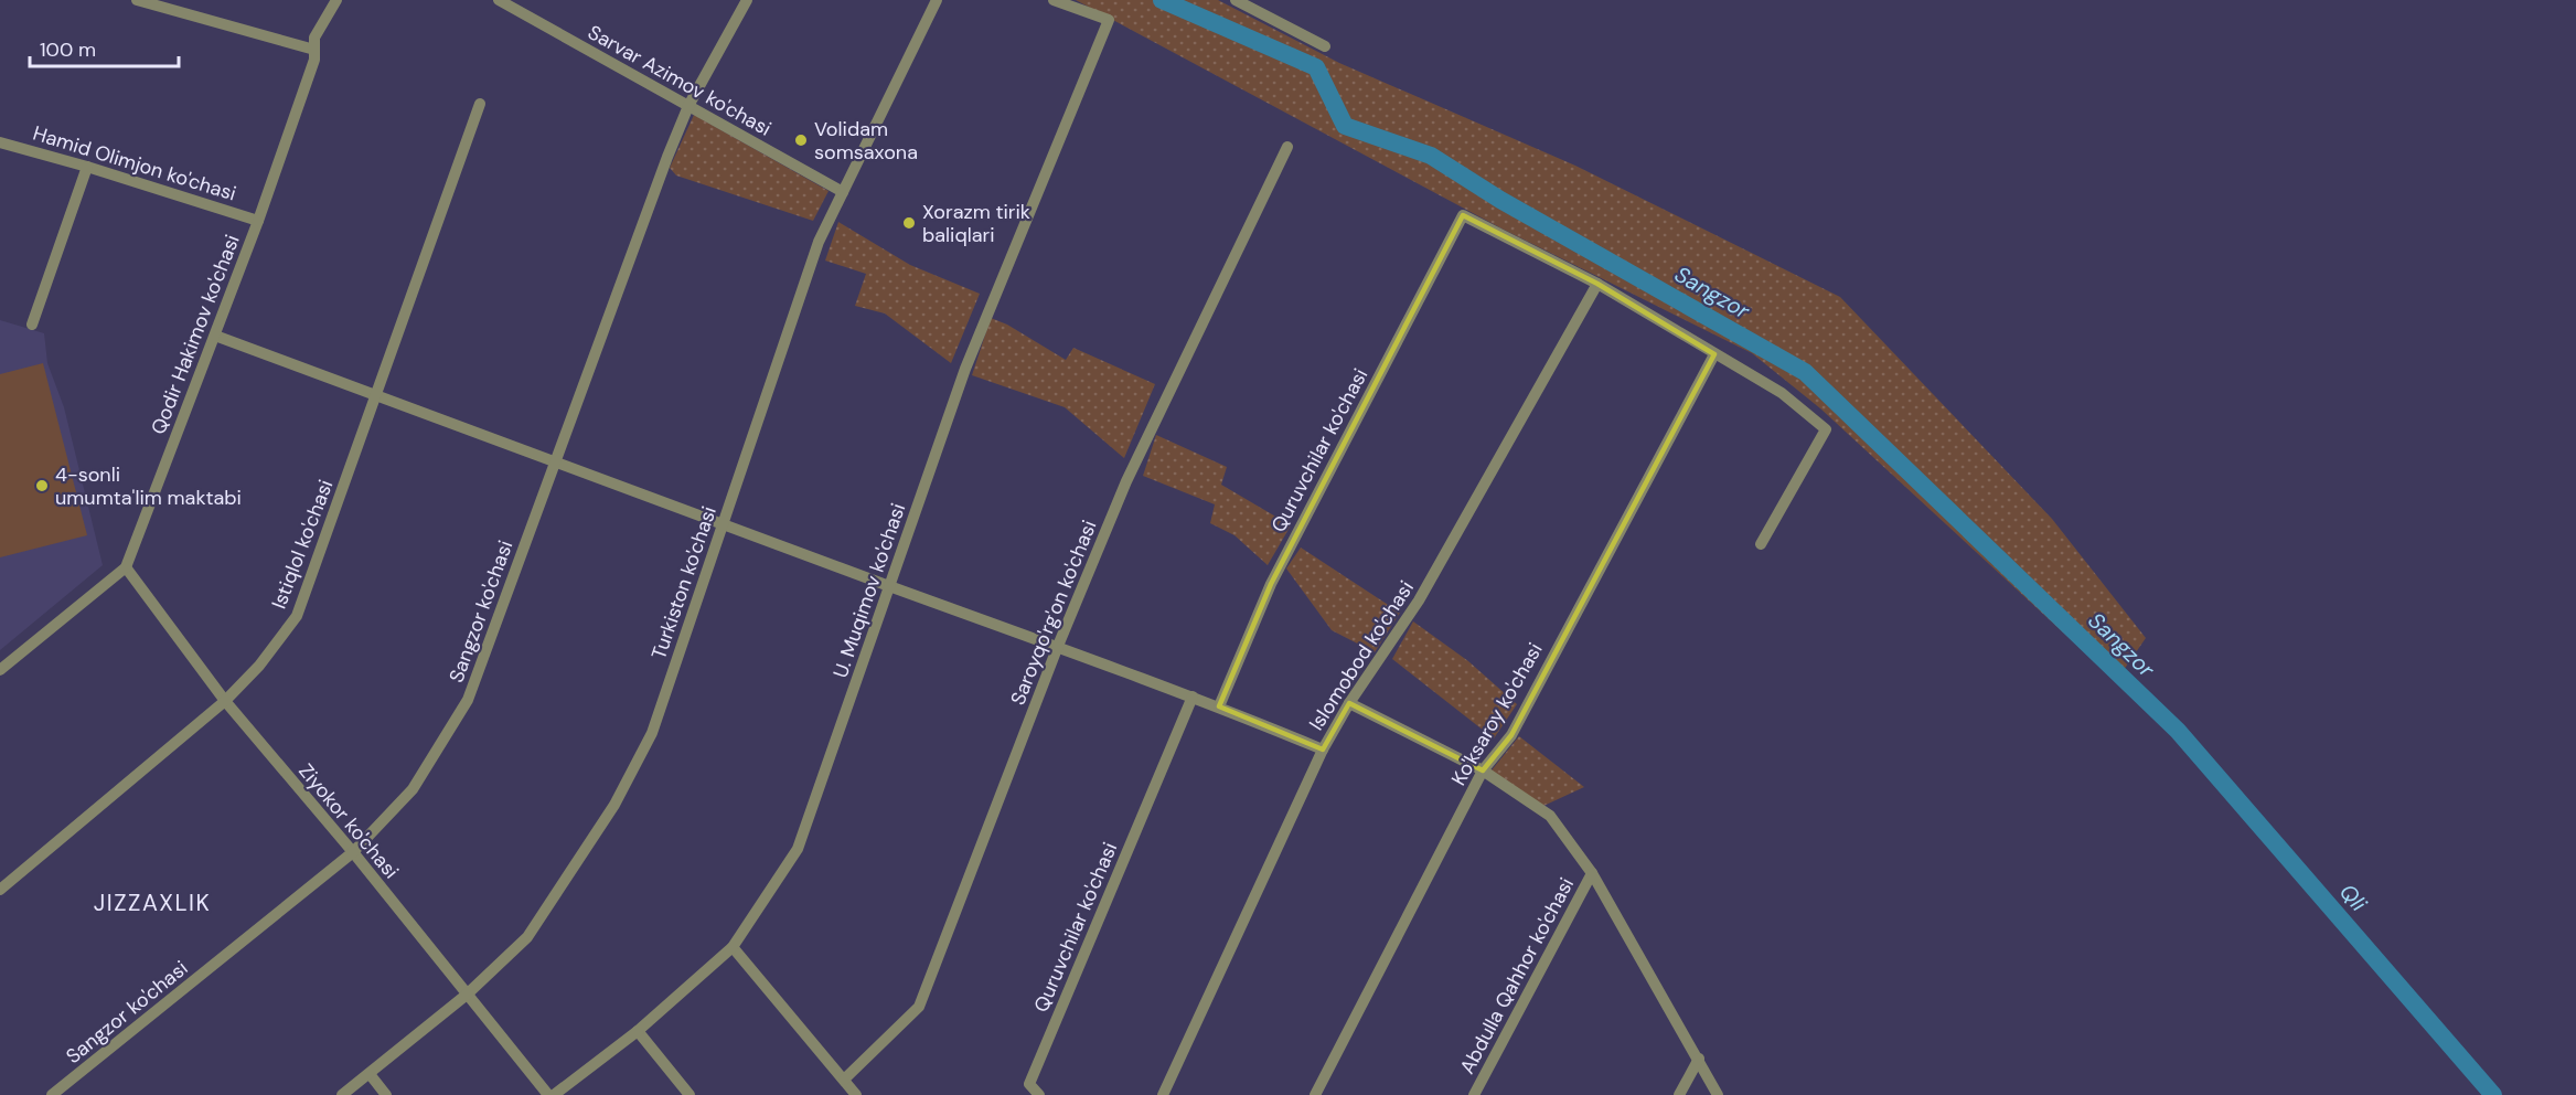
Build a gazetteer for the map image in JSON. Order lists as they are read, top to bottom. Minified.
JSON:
{"streets":{"street":["Sarvar Azimov ko'chasi","Hamid Olimjon ko'chasi","Qodir Hakimov ko'chasi","Quruvchilar ko'chasi","Istiqlol ko'chasi","Turkiston ko'chasi","U. Muqimov ko'chasi","Sangzor ko'chasi","Saroyqo'rg'on ko'chasi","Islomobod ko'chasi","Ko'ksaroy ko'chasi","Ziyokor ko'chasi","Abdulla Qahhor ko'chasi"]},"crossings":[["Sarvar Azimov ko'chasi","Turkiston ko'chasi"],["Sarvar Azimov ko'chasi","Sangzor ko'chasi"],["Hamid Olimjon ko'chasi","Qodir Hakimov ko'chasi"],["Qodir Hakimov ko'chasi","Ziyokor ko'chasi"],["Quruvchilar ko'chasi","Islomobod ko'chasi"],["Istiqlol ko'chasi","Ziyokor ko'chasi"],["Turkiston ko'chasi","Ziyokor ko'chasi"],["Sangzor ko'chasi","Ziyokor ko'chasi"]],"districts":["JIZZAXLIK"],"water":["Sangzor","Qli"],"places":["Volidam somsaxona","Xorazm tirik baliqlari","4-sonli umumta'lim maktabi"],"scale_bar":"100 m"}
